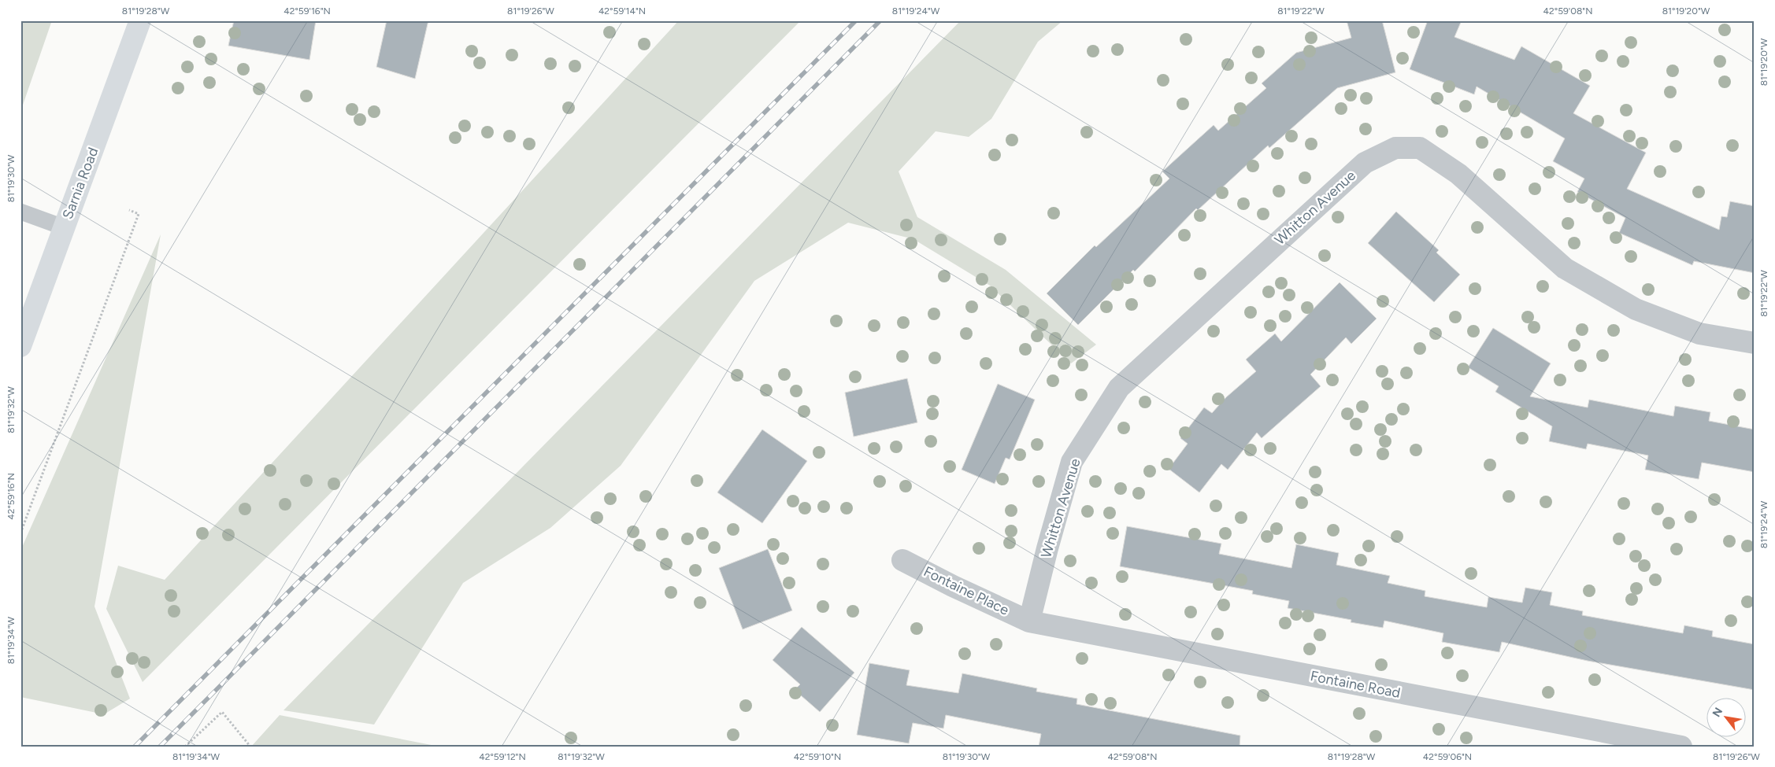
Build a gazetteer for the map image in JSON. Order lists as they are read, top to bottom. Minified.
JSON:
{"streets":{"main road":["Sarnia Road"],"street":["Whitton Avenue","Fontaine Place","Fontaine Road"]},"crossings":[["Whitton Avenue","Fontaine Place"],["Whitton Avenue","Fontaine Road"],["Fontaine Place","Fontaine Road"]],"north":"top left","coordinates":["81°19'28\"W","42°59'16\"N","81°19'26\"W","42°59'14\"N","81°19'24\"W","81°19'22\"W","42°59'08\"N","81°19'20\"W","81°19'30\"W","81°19'32\"W","81°19'34\"W","42°59'12\"N","42°59'10\"N","42°59'06\"N"]}
